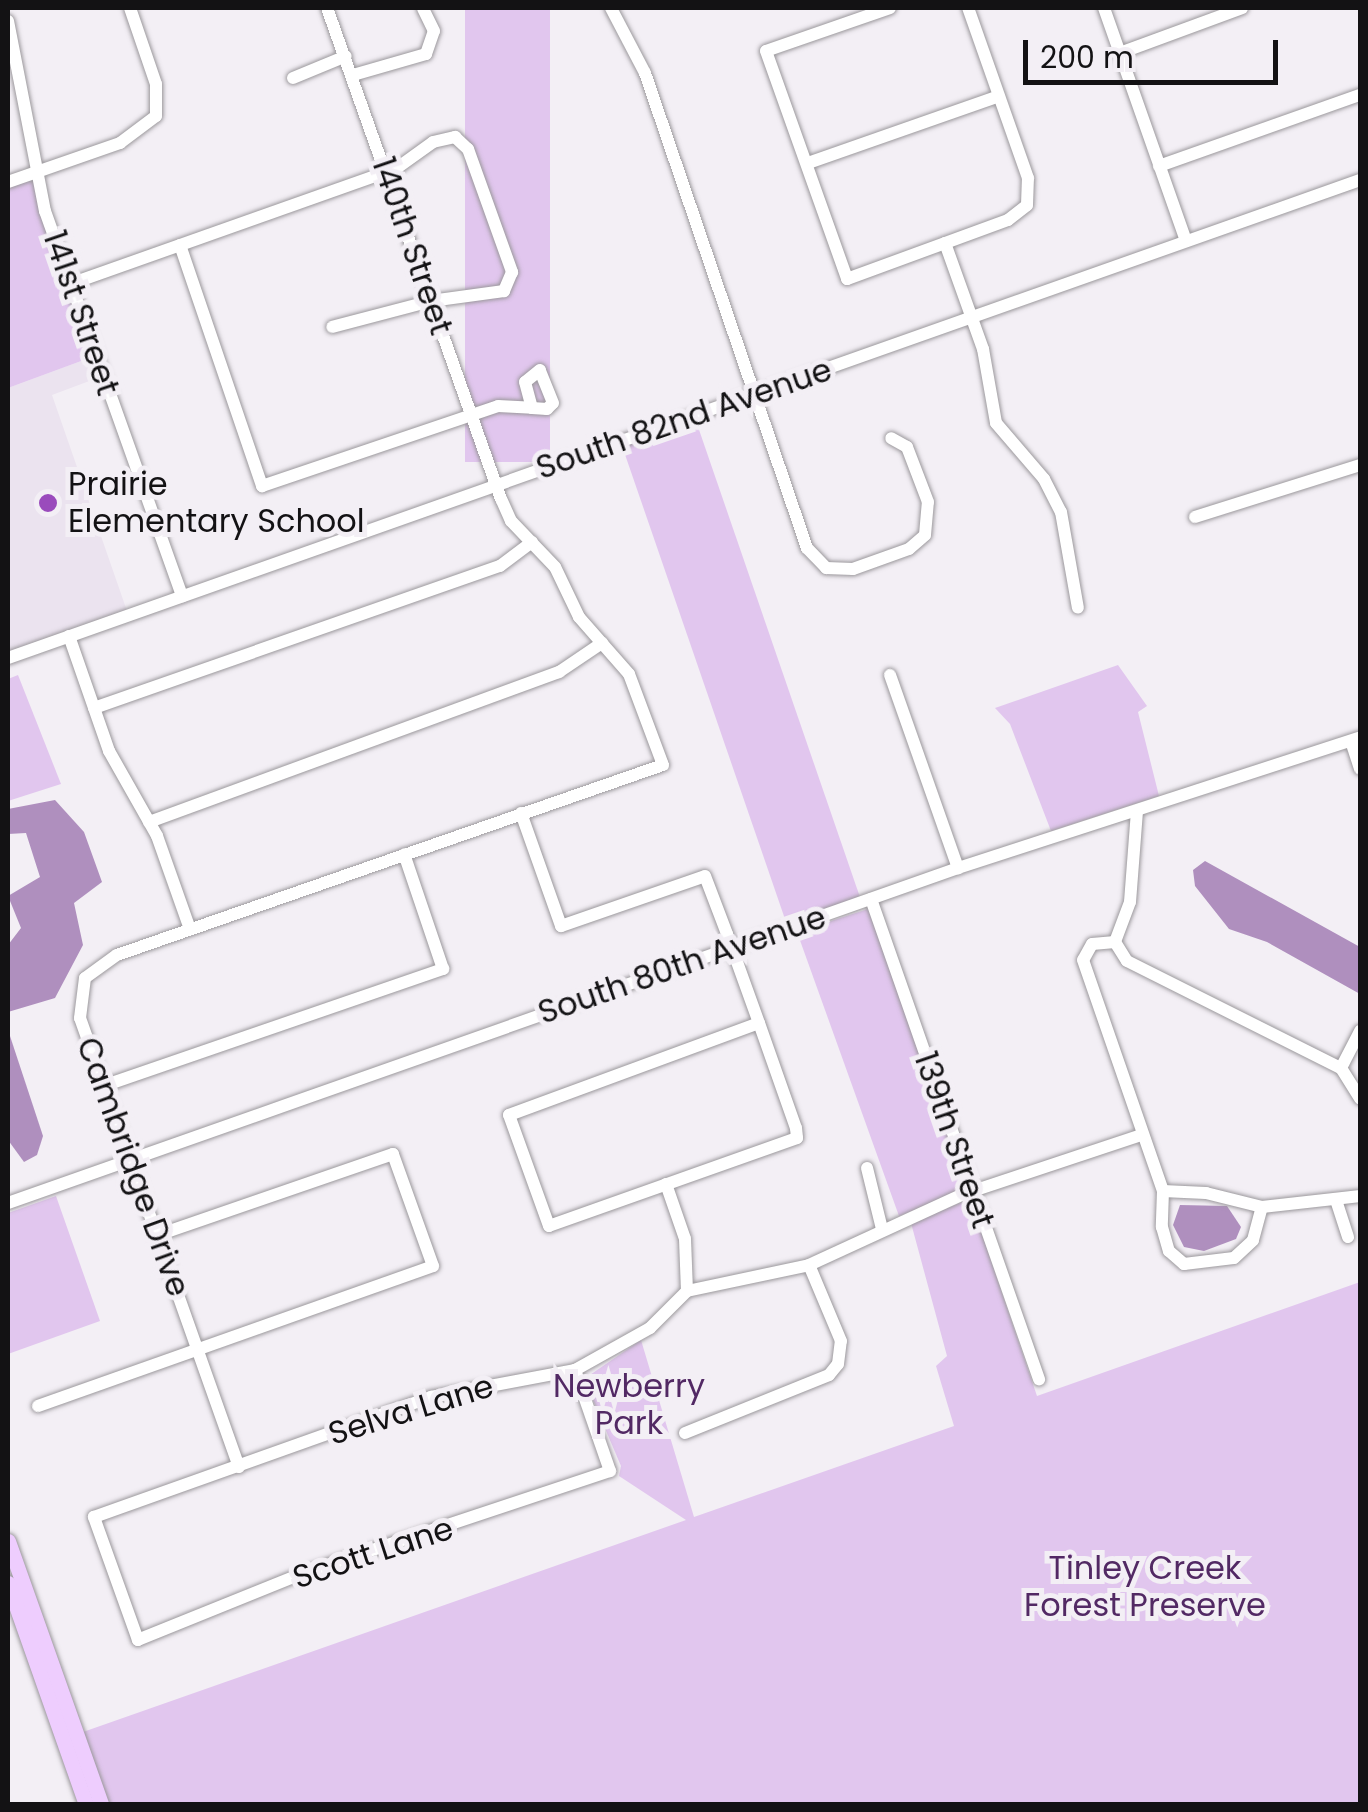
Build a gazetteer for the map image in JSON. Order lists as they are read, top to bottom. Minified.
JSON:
{"streets":{"street":["140th Street","141st Street","South 82nd Avenue","South 80th Avenue","139th Street","Cambridge Drive","Selva Lane","Scott Lane"]},"crossings":[["140th Street","South 82nd Avenue"],["140th Street","Cambridge Drive"],["141st Street","South 82nd Avenue"],["South 80th Avenue","139th Street"],["South 80th Avenue","Cambridge Drive"],["Cambridge Drive","Selva Lane"],["Selva Lane","Scott Lane"]],"parks":["Newberry Park","Tinley Creek Forest Preserve"],"places":["Prairie Elementary School"],"scale_bar":"200 m"}
